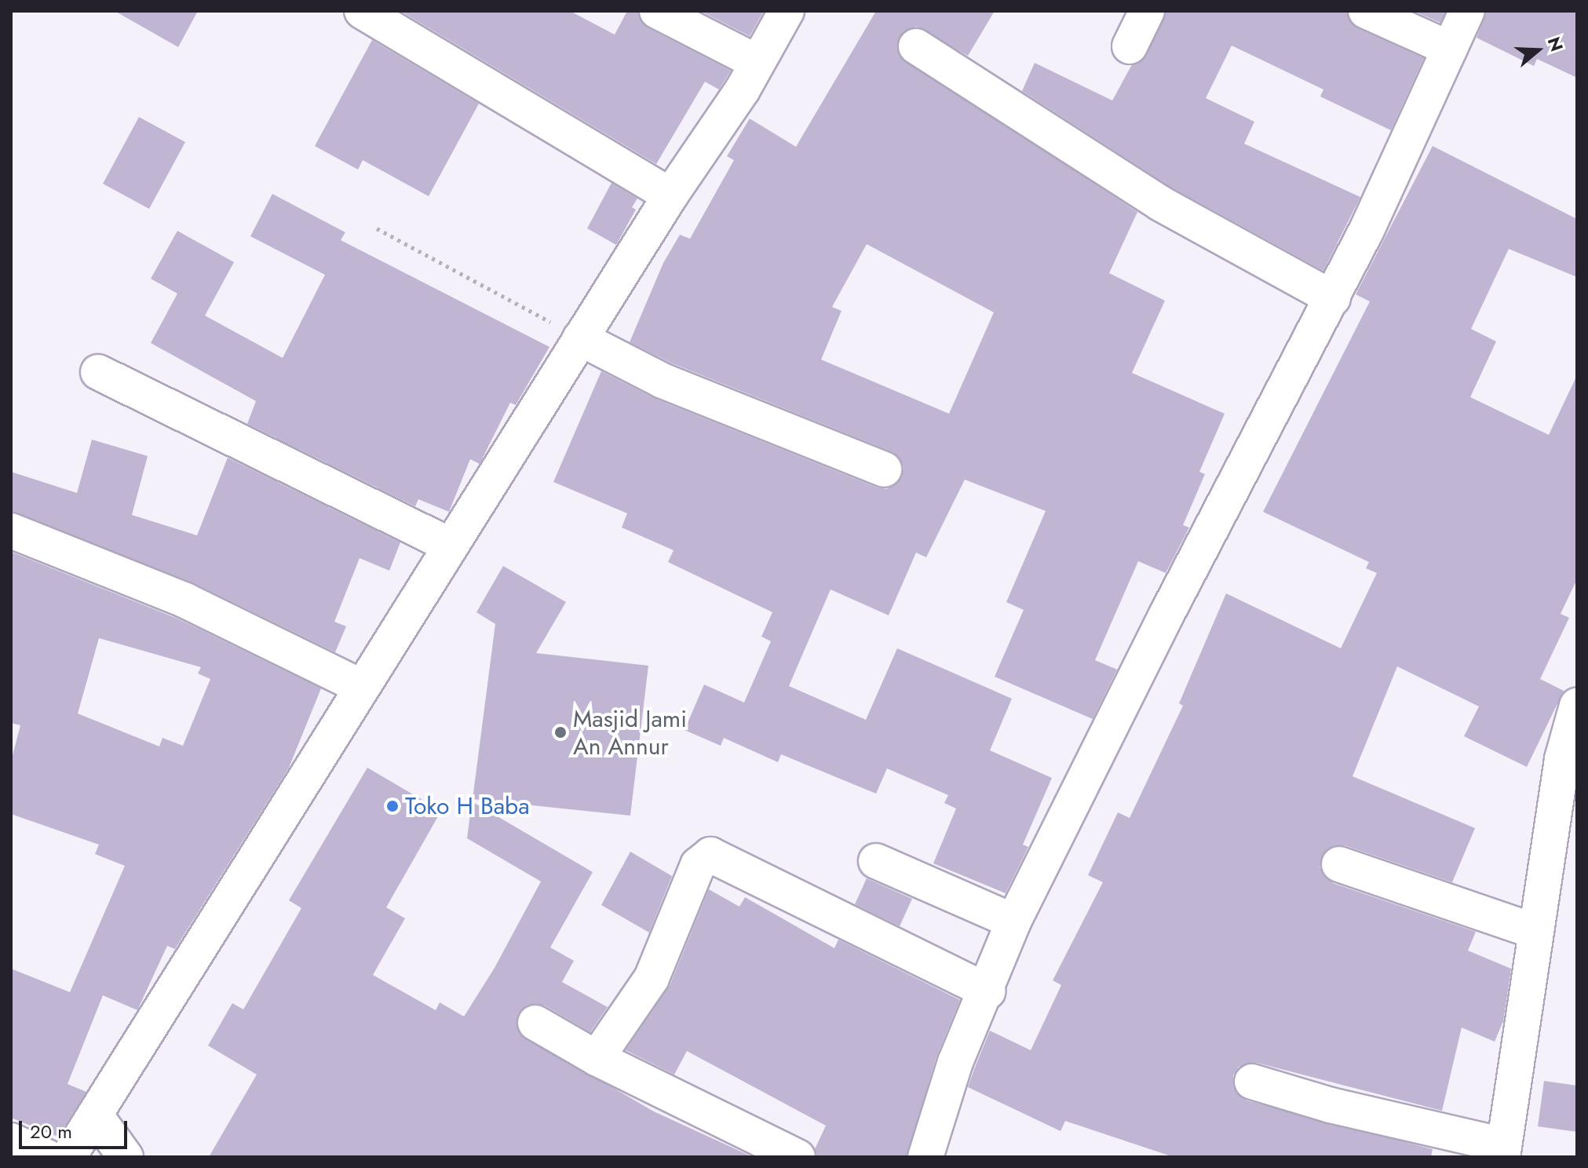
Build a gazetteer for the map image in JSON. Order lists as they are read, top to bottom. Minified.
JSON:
{"places":["Masjid Jami An Annur","Toko H Baba"],"scale_bar":"20 m","north":"right"}
